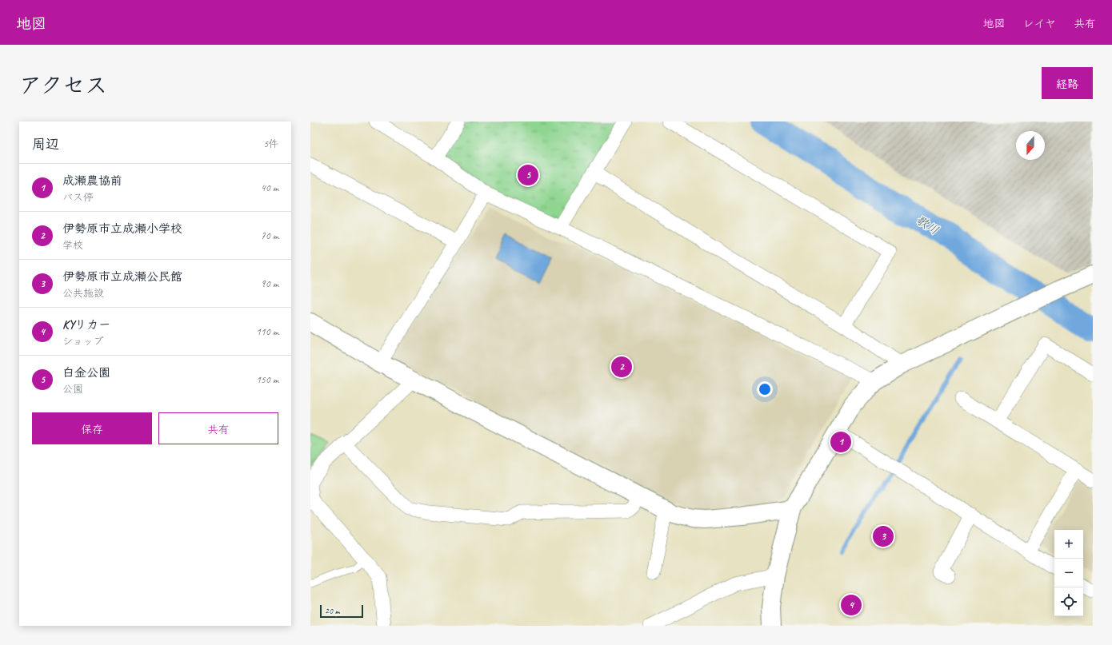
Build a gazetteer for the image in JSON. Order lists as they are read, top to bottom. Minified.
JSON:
{"water":["歌川"],"scale_bar":"20 m","north":"bottom","page":{"header":"地図","nav":["地図","レイヤ","共有"],"title":"アクセス","buttons":["経路",["保存","共有"]],"heading":["周辺","5件"],"list":[{"mark":"1","name":"成瀬農協前","note":"バス停","value":"40 m"},{"mark":"2","name":"伊勢原市立成瀬小学校","note":"学校","value":"70 m"},{"mark":"3","name":"伊勢原市立成瀬公民館","note":"公共施設","value":"90 m"},{"mark":"4","name":"KYリカー","note":"ショップ","value":"110 m"},{"mark":"5","name":"白金公園","note":"公園","value":"150 m"}],"pins":["5","2","1","3","4"],"map_buttons":["+","−"],"scale":"20 m"}}
